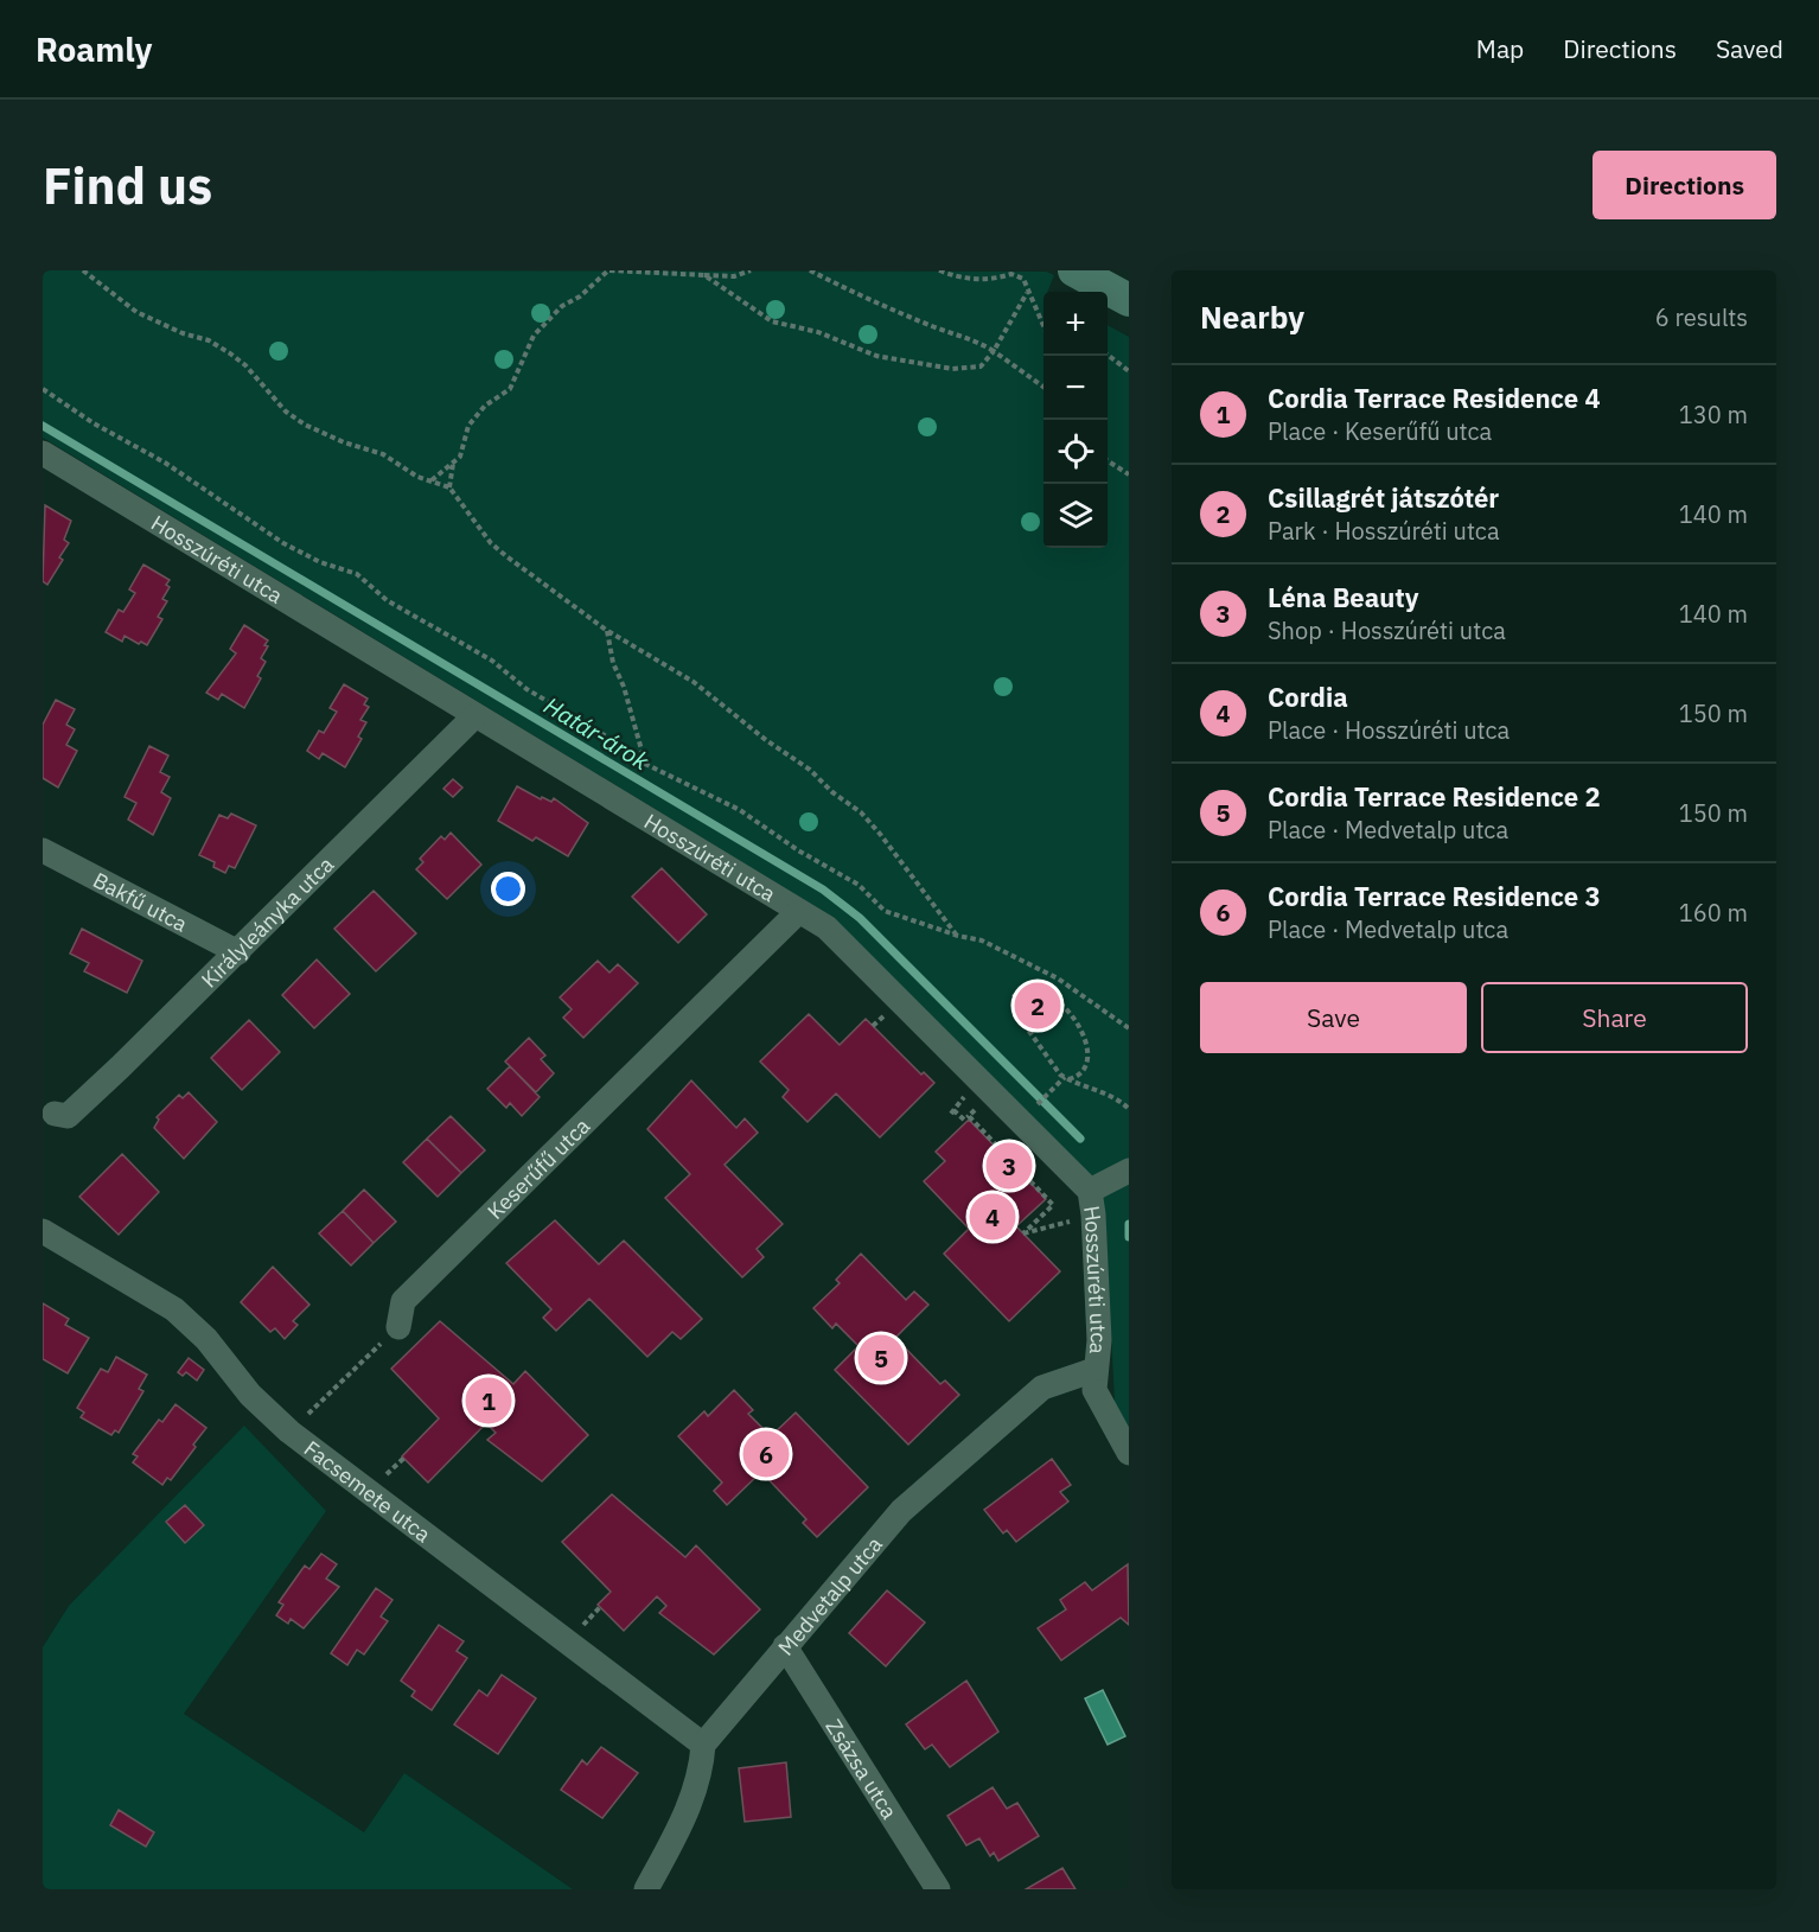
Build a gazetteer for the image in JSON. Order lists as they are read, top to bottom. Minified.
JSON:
{"streets":{"street":["Hosszúréti utca","Bakfű utca","Királyleányka utca","Keserűfű utca","Facsemete utca","Medvetalp utca","Zsázsa utca"]},"crossings":[["Hosszúréti utca","Királyleányka utca"],["Hosszúréti utca","Keserűfű utca"],["Hosszúréti utca","Medvetalp utca"],["Bakfű utca","Királyleányka utca"],["Facsemete utca","Medvetalp utca"],["Medvetalp utca","Zsázsa utca"]],"water":["Határ-árok"],"page":{"header":"Roamly","nav":["Map","Directions","Saved"],"buttons":["Directions",["Save","Share"]],"title":"Find us","heading":["Nearby","6 results"],"map_buttons":["+","−"],"list":[{"mark":"1","name":"Cordia Terrace Residence 4","note":"Place · Keserűfű utca","value":"130 m"},{"mark":"2","name":"Csillagrét játszótér","note":"Park · Hosszúréti utca","value":"140 m"},{"mark":"3","name":"Léna Beauty","note":"Shop · Hosszúréti utca","value":"140 m"},{"mark":"4","name":"Cordia","note":"Place · Hosszúréti utca","value":"150 m"},{"mark":"5","name":"Cordia Terrace Residence 2","note":"Place · Medvetalp utca","value":"150 m"},{"mark":"6","name":"Cordia Terrace Residence 3","note":"Place · Medvetalp utca","value":"160 m"}],"pins":["2","3","4","5","1","6"]}}
